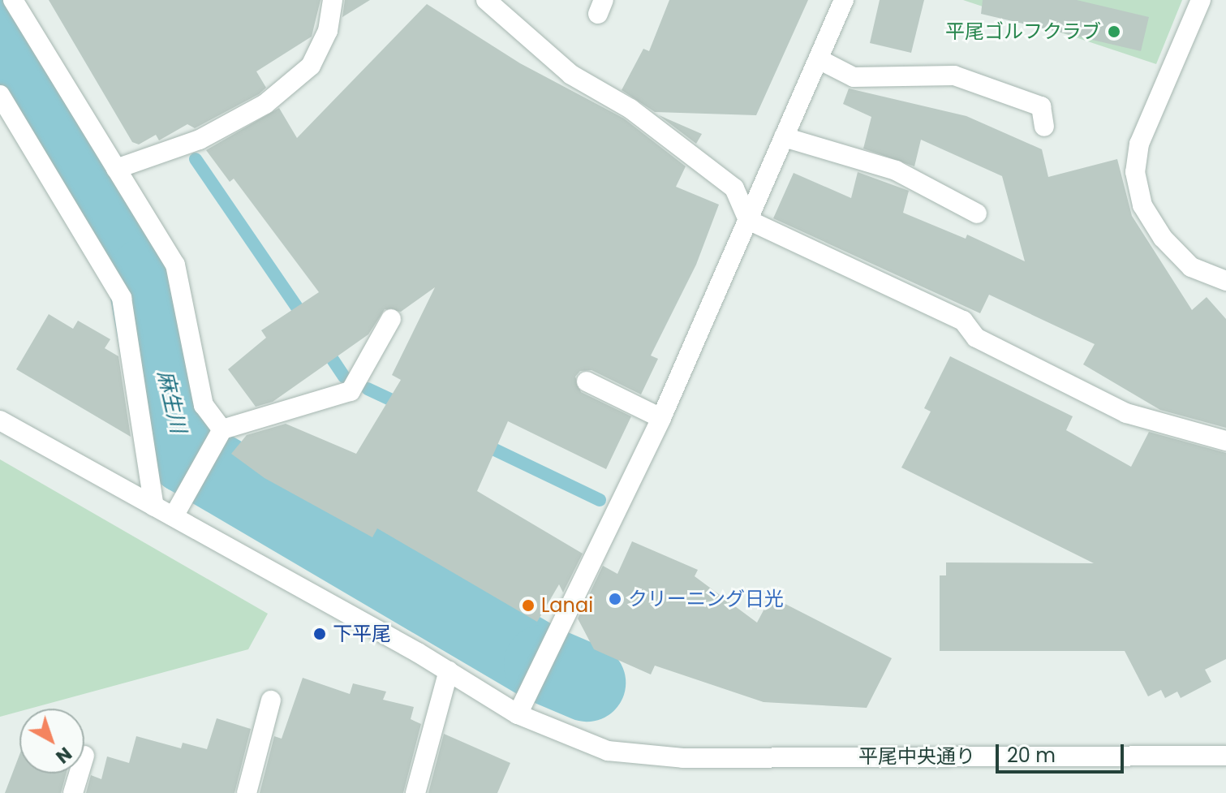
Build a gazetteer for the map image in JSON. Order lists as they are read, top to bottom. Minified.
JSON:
{"streets":{"street":["平尾中央通り"]},"water":["麻生川"],"places":["平尾ゴルフクラブ","クリーニング日光","Lanai","下平尾"],"scale_bar":"20 m","north":"bottom right"}
